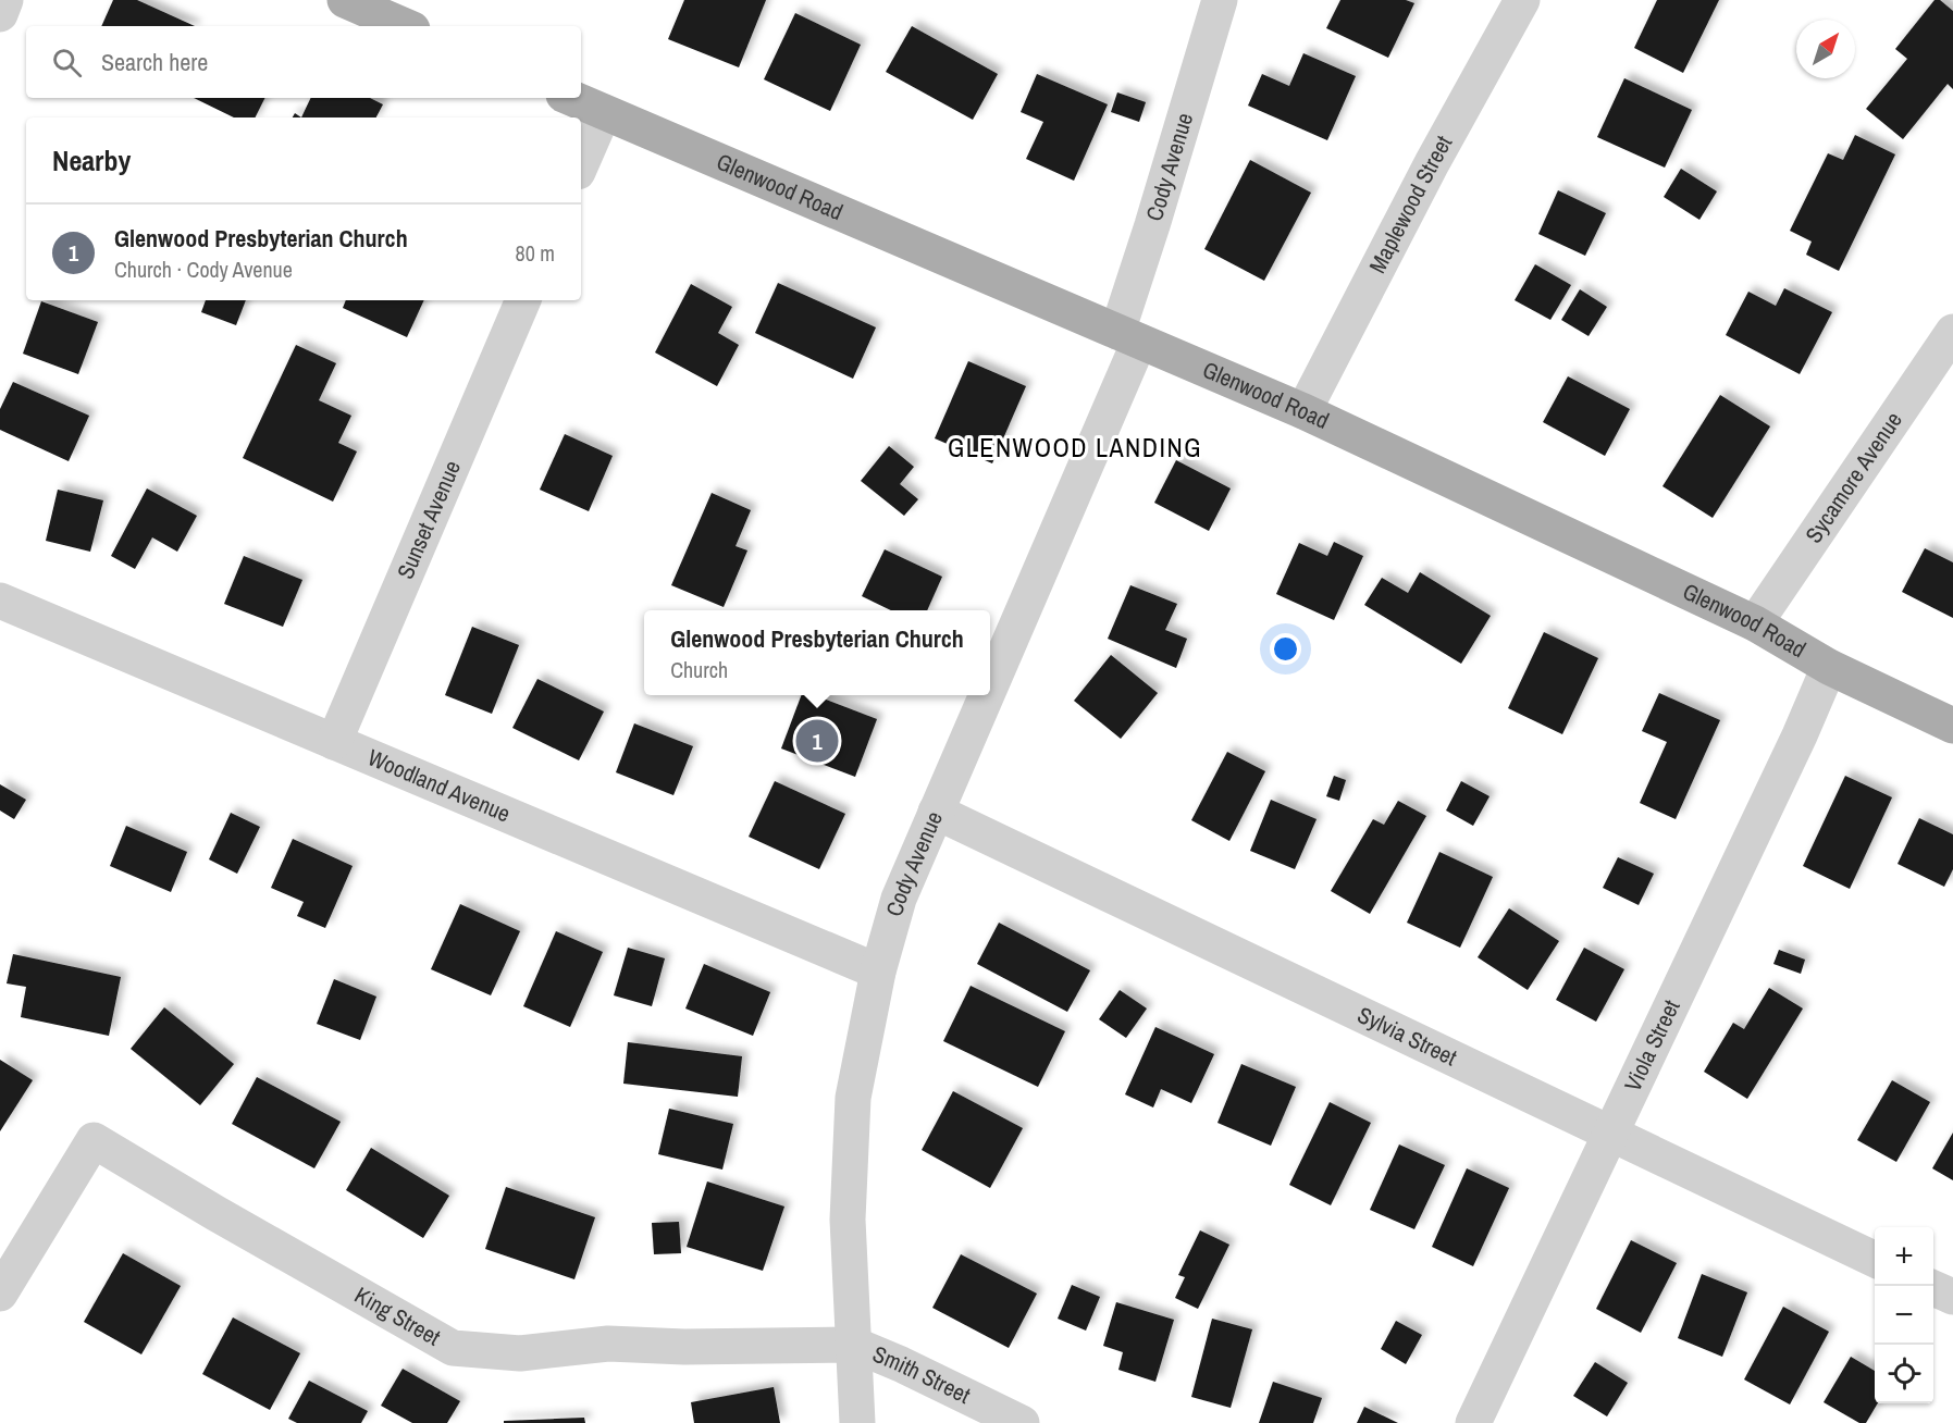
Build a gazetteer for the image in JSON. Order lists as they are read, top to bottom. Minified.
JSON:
{"streets":{"main road":["Glenwood Road"],"street":["Cody Avenue","Maplewood Street","Sycamore Avenue","Sunset Avenue","Woodland Avenue","Sylvia Street","Viola Street","King Street","Smith Street"]},"crossings":[["Cody Avenue","Glenwood Road"],["Cody Avenue","Woodland Avenue"],["Cody Avenue","Sylvia Street"],["Cody Avenue","King Street"],["Cody Avenue","Smith Street"],["Glenwood Road","Maplewood Street"],["Glenwood Road","Sycamore Avenue"],["Glenwood Road","Viola Street"],["Sunset Avenue","Woodland Avenue"],["Sylvia Street","Viola Street"],["King Street","Smith Street"]],"districts":["GLENWOOD LANDING"],"north":"top right","page":{"search":"Search here","heading":"Nearby","list":[{"mark":"1","name":"Glenwood Presbyterian Church","note":"Church · Cody Avenue","value":"80 m"}],"popup":["Glenwood Presbyterian Church","Church"],"pins":"1","map_buttons":["+","−"]}}
